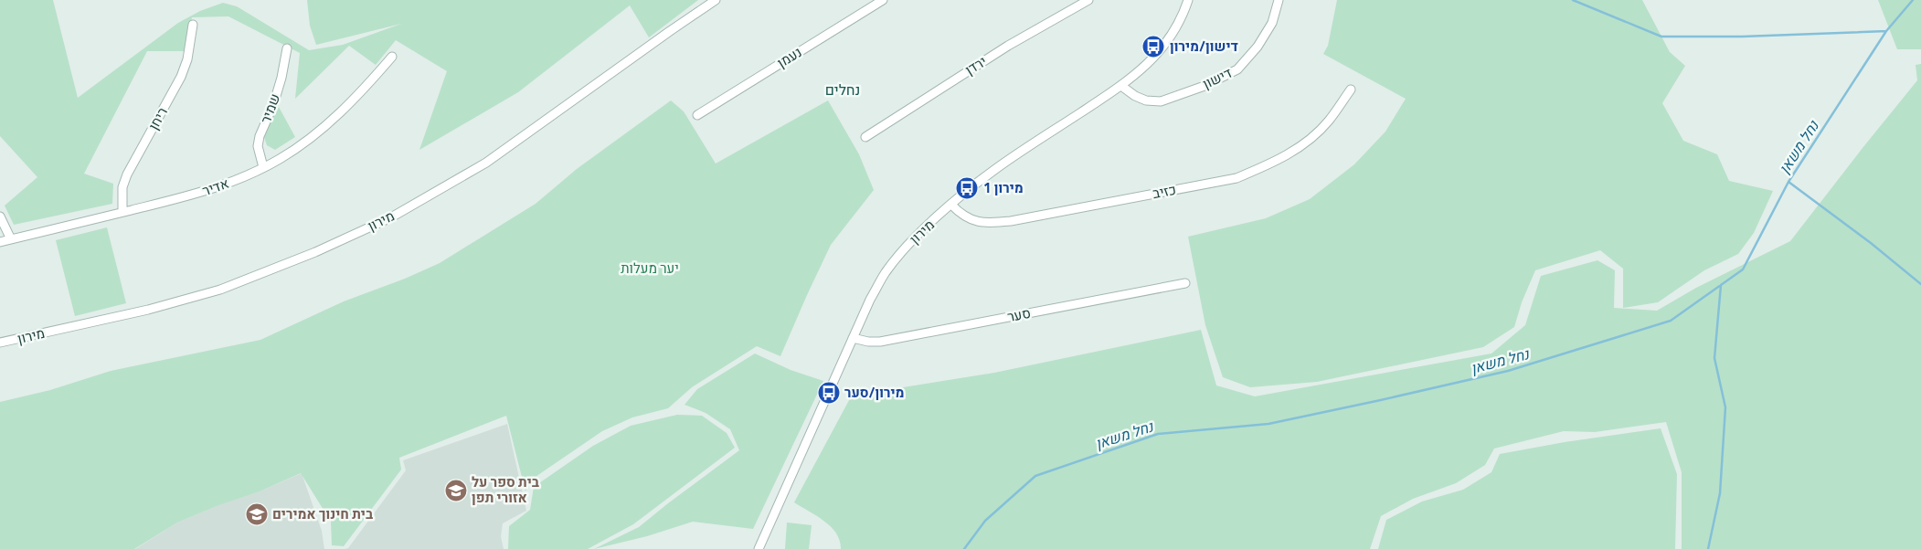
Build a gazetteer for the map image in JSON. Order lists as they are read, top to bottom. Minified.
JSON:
{"streets":{"street":["נעמן","ירדן","דישון","שמיר","ריחן","אדיר","כזיב","מירון","סער"]},"crossings":[["דישון","מירון"],["שמיר","אדיר"],["ריחן","אדיר"],["כזיב","מירון"],["מירון","סער"]],"districts":["נחלים"],"water":["נחל משאן"],"parks":["יער מעלות"],"places":{"bus stop":["דישון/מירון","מירון 1","מירון/סער"],"school or university":["בית ספר על אזורי תפן","בית חינוך אמירים"]}}
